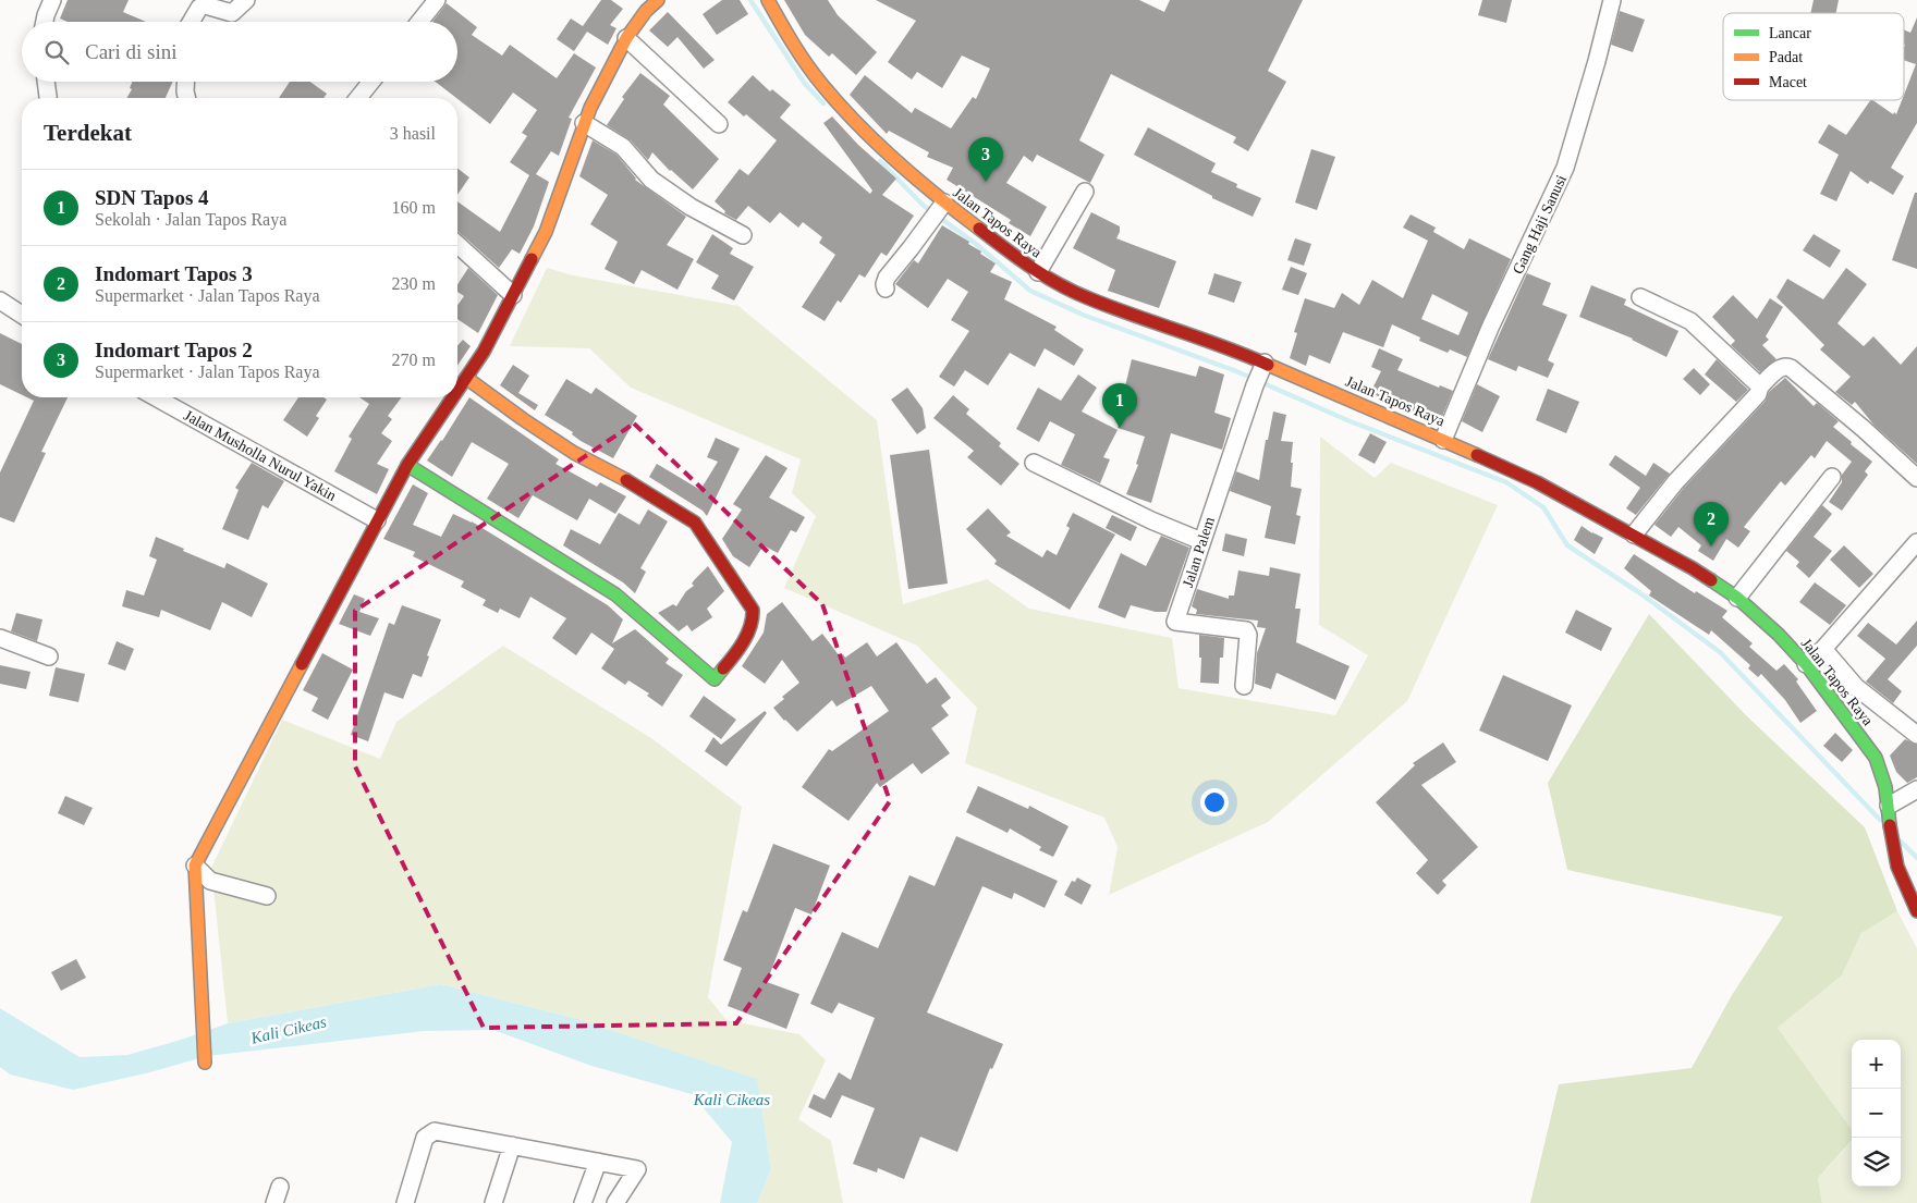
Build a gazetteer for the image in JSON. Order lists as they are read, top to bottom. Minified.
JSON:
{"streets":{"street":["Jalan Tapos Raya","Gang Haji Sanusi","Jalan Musholla Nurul Yakin","Jalan Palem"]},"crossings":[["Jalan Tapos Raya","Gang Haji Sanusi"],["Jalan Tapos Raya","Jalan Palem"]],"water":["Kali Cikeas"],"legend":["Lancar","Padat","Macet"],"page":{"search":"Cari di sini","heading":["Terdekat","3 hasil"],"pins":["3","1","2"],"list":[{"mark":"1","name":"SDN Tapos 4","note":"Sekolah · Jalan Tapos Raya","value":"160 m"},{"mark":"2","name":"Indomart Tapos 3","note":"Supermarket · Jalan Tapos Raya","value":"230 m"},{"mark":"3","name":"Indomart Tapos 2","note":"Supermarket · Jalan Tapos Raya","value":"270 m"}],"map_buttons":["+","−"]}}
